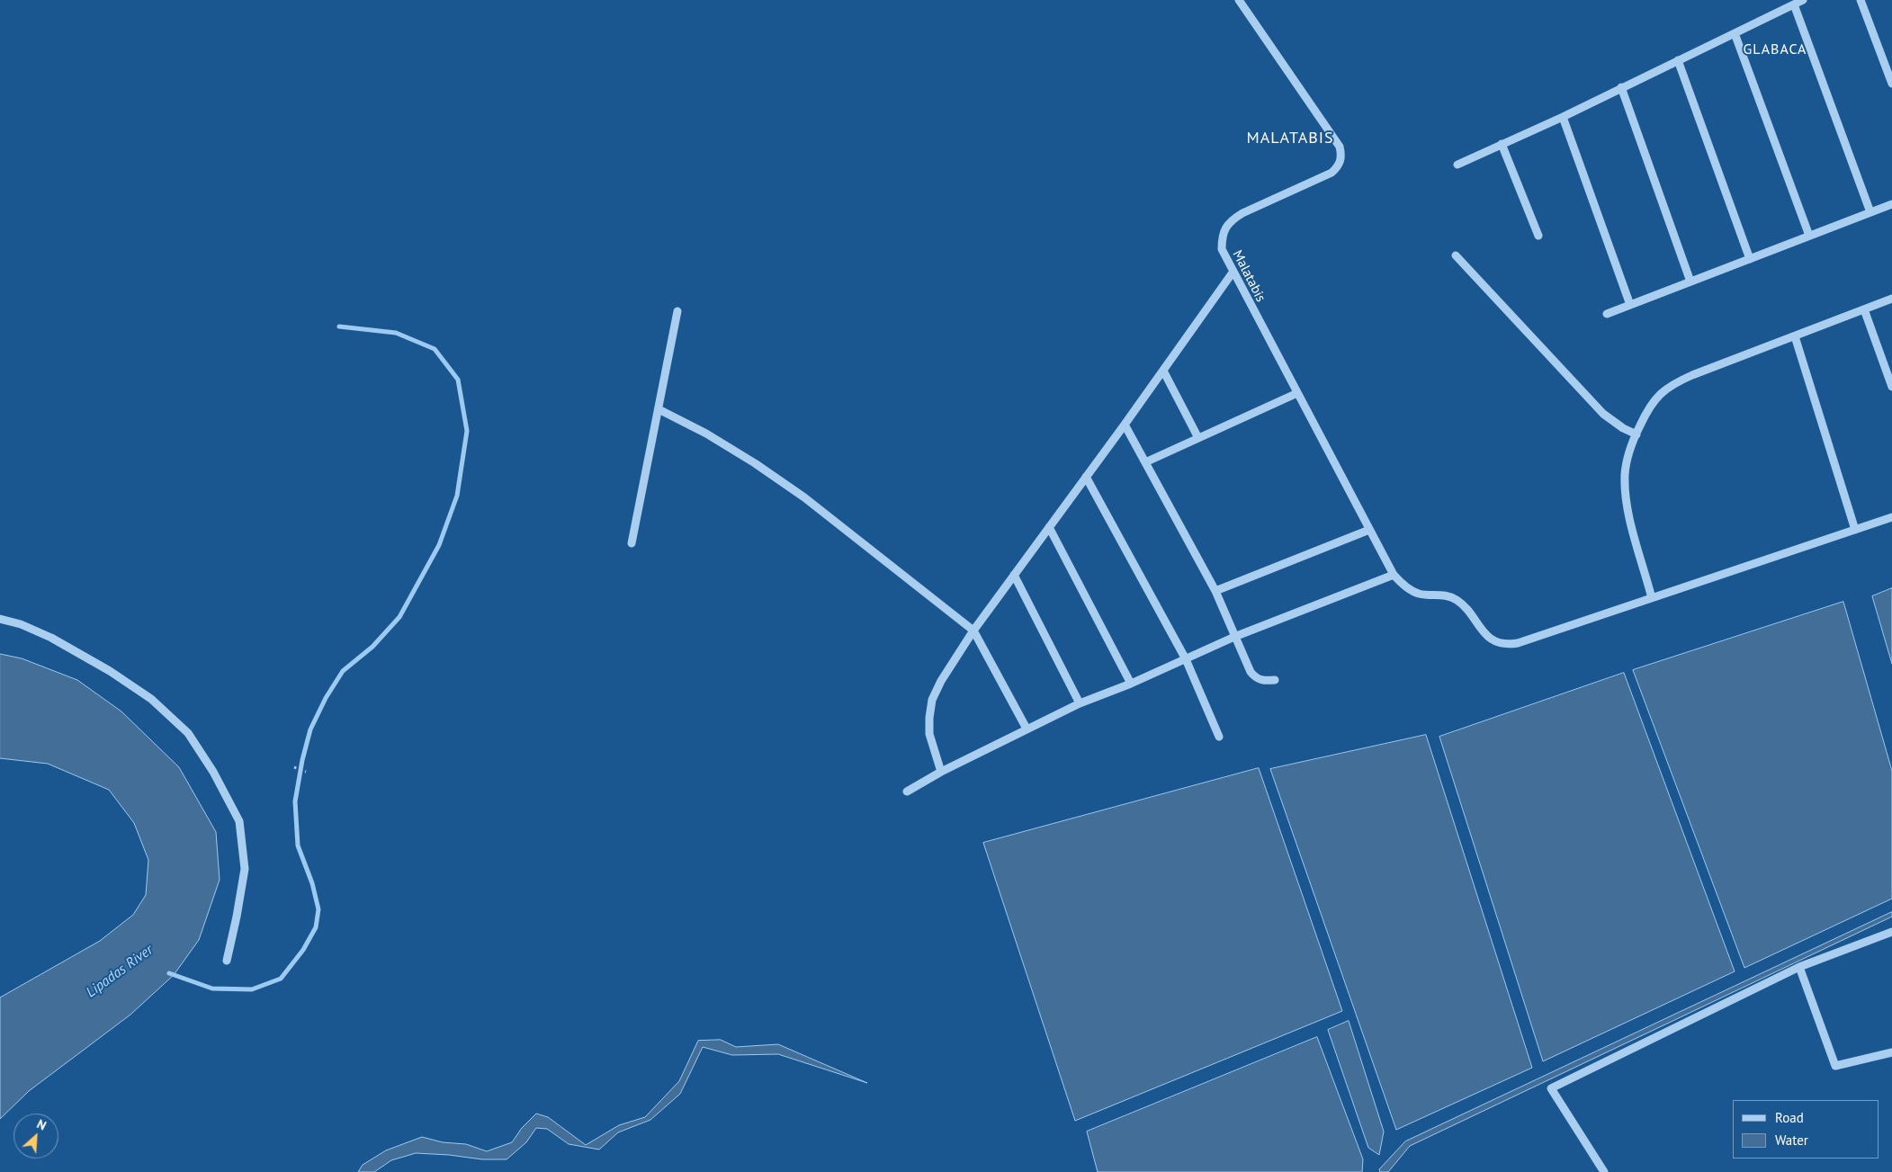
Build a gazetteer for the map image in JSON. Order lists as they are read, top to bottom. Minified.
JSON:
{"streets":{"street":["Malatabis"]},"districts":["GLABACA","MALATABIS"],"water":["Lipadas River"],"legend":["Road","Water"],"north":"top right"}
